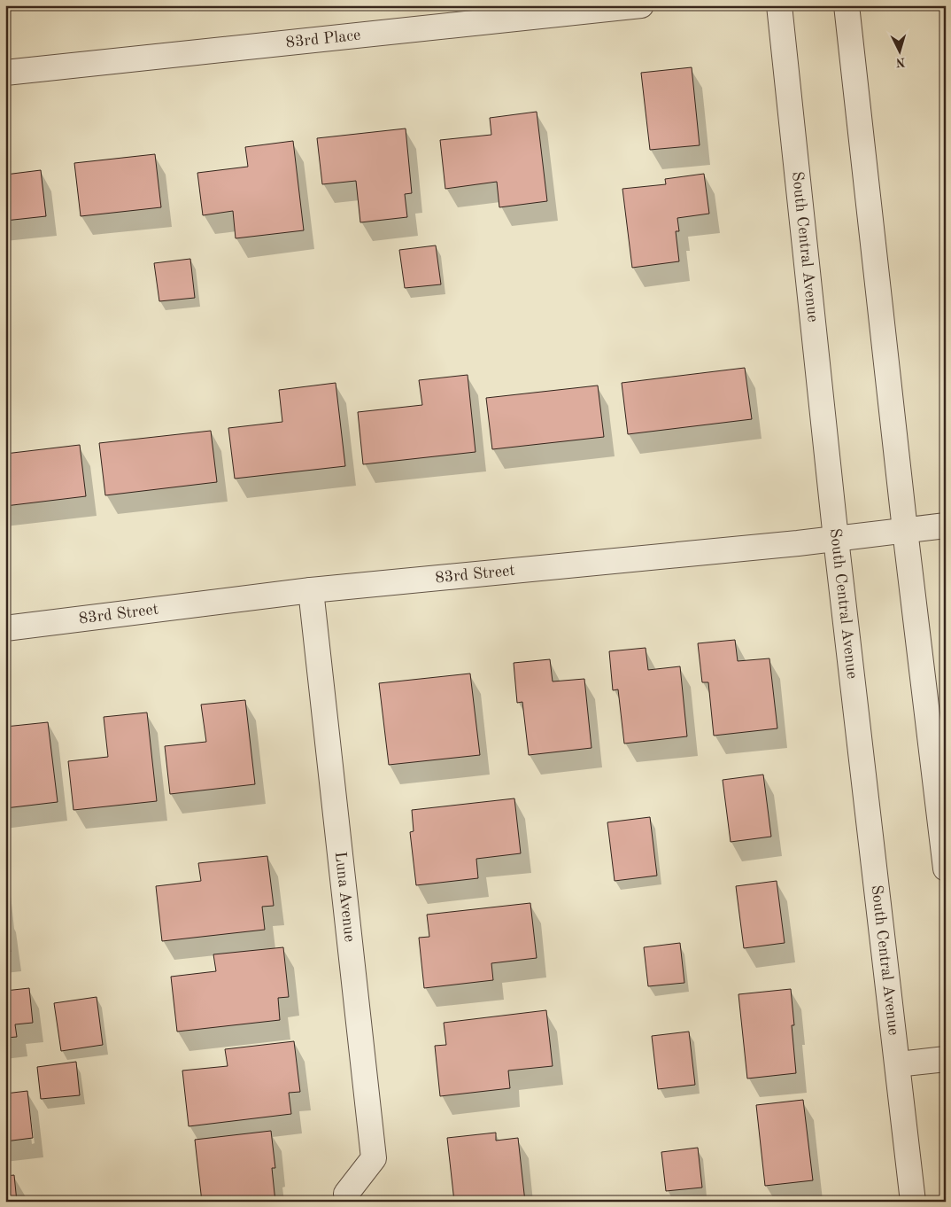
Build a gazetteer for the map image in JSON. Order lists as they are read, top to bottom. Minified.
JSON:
{"streets":{"street":["83rd Place","South Central Avenue","83rd Street","Luna Avenue"]},"crossings":[["South Central Avenue","83rd Street"],["83rd Street","Luna Avenue"]],"north":"bottom"}
